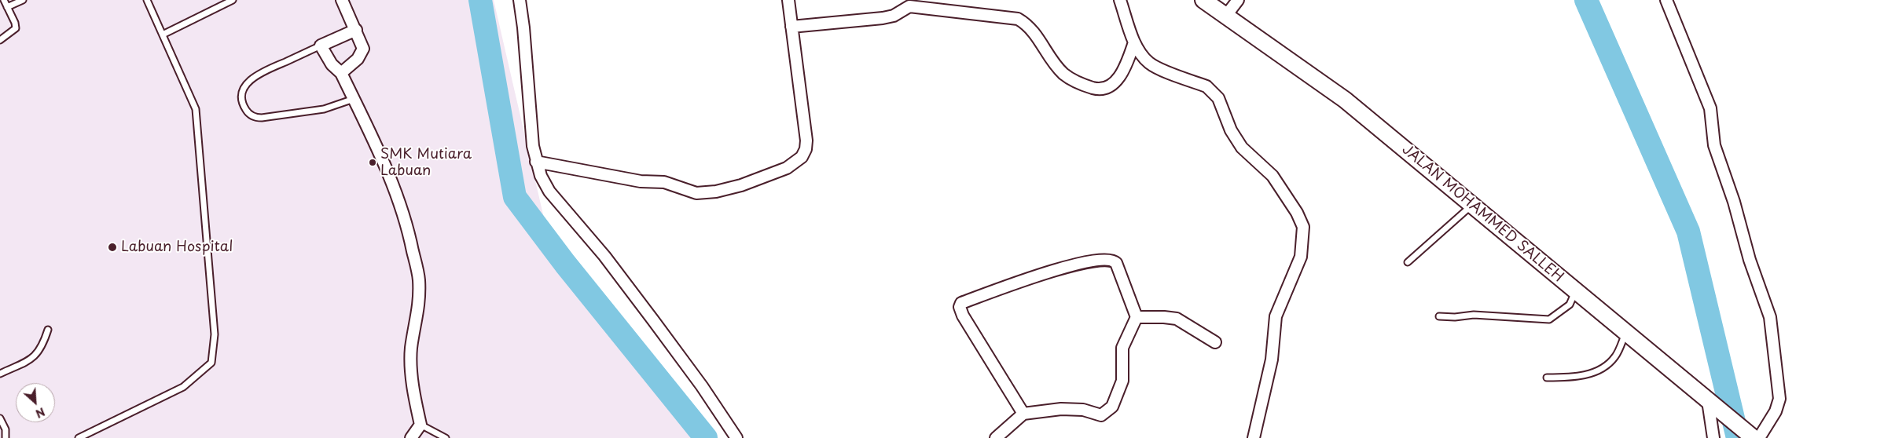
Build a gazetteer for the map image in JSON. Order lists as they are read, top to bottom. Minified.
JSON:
{"streets":{"main road":["JALAN MOHAMMED SALLEH"]},"places":["SMK Mutiara Labuan","Labuan Hospital"],"north":"bottom right"}
